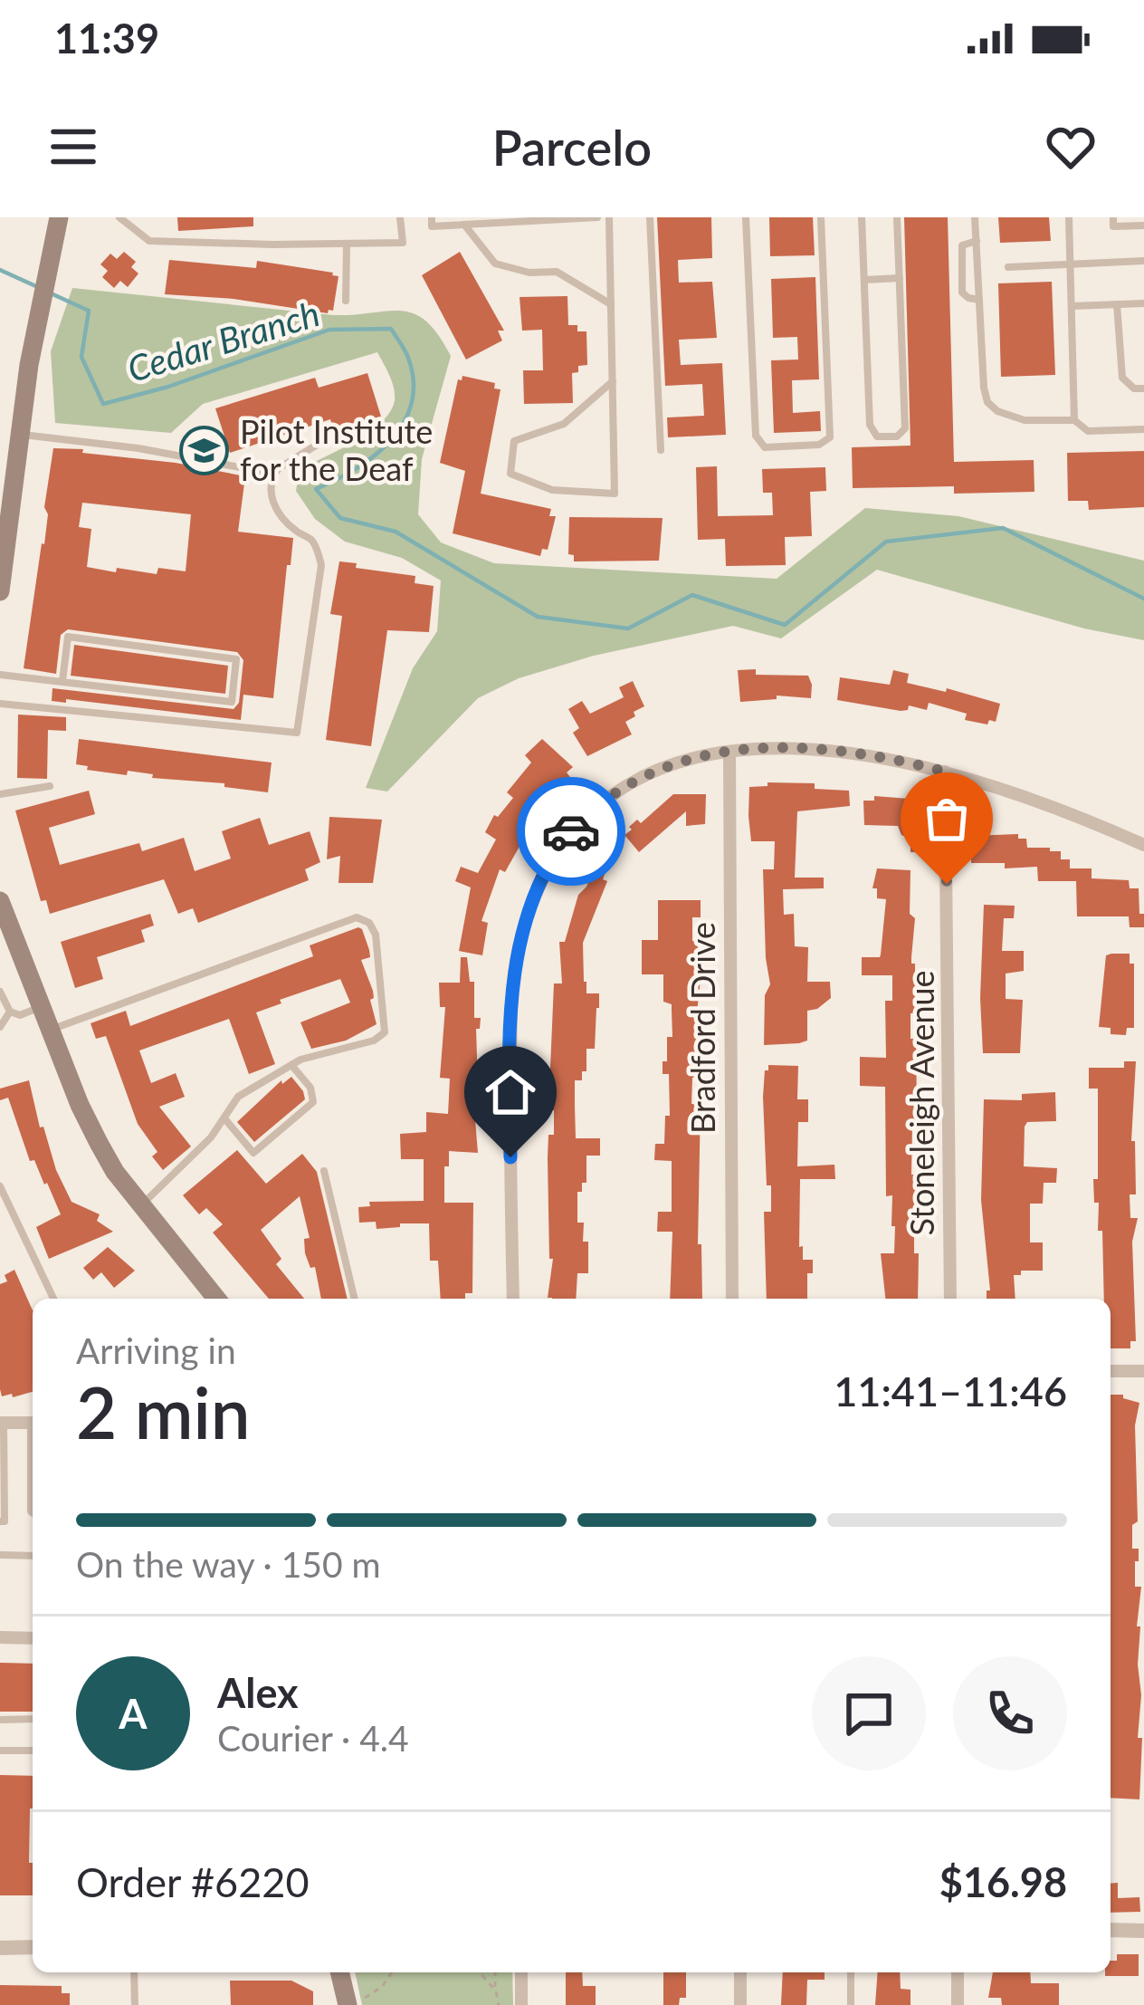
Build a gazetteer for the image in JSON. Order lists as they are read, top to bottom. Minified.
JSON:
{"streets":{"street":["Bradford Drive","Stoneleigh Avenue"]},"water":["Cedar Branch"],"places":{"school or university":["Pilot Institute for the Deaf"]},"page":{"status":"11:39","header":"Parcelo","heading":["2 min","Arriving in","11:41–11:46"],"panel":["Alex","Courier · 4.4","Order #6220","$16.98"],"bar":"On the way · 150 m","round":"A"}}
